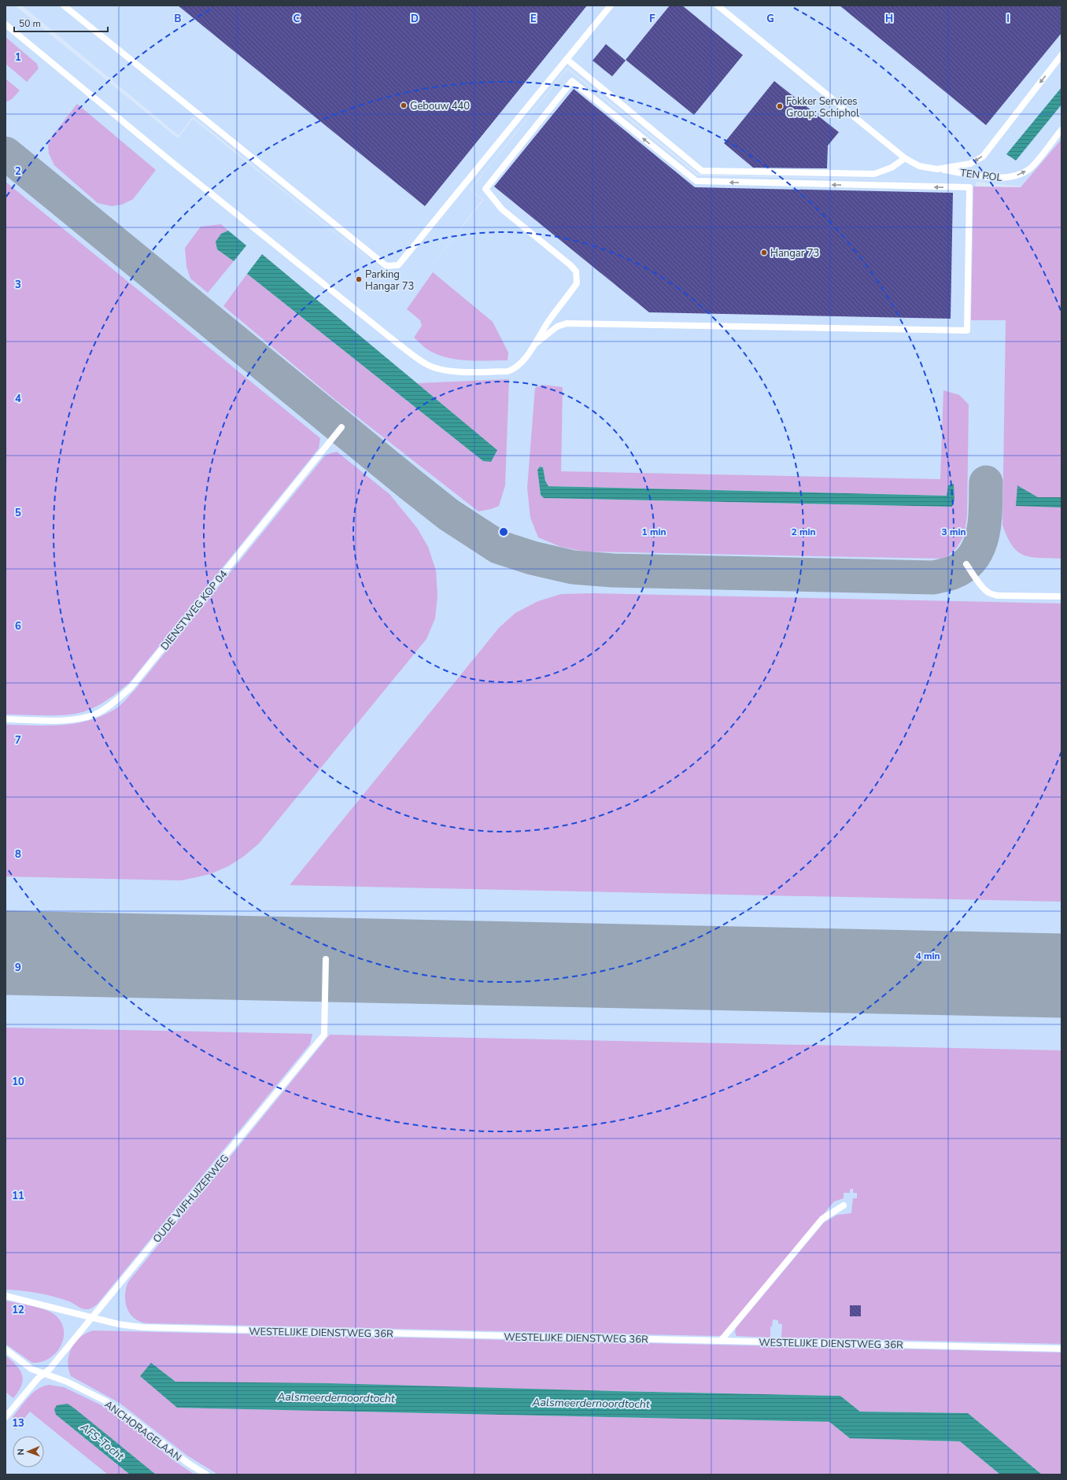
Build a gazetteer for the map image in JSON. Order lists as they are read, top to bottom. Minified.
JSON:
{"streets":{"lane":["TEN POL","DIENSTWEG KOP 04","OUDE VIJFHUIZERWEG","WESTELIJKE DIENSTWEG 36R","ANCHORAGELAAN"]},"crossings":[["OUDE VIJFHUIZERWEG","WESTELIJKE DIENSTWEG 36R"],["OUDE VIJFHUIZERWEG","ANCHORAGELAAN"]],"water":["Aalsmeerdernoordtocht","AFS-Tocht"],"places":["Gebouw 440","Fokker Services Group: Schiphol","Hangar 73","Parking Hangar 73"],"scale_bar":"50 m","north":"left","grid":{"columns":["B","C","D","E","F","G","H","I"],"rows":["1","2","3","4","5","6","7","8","9","10","11","12","13"]},"rings":["1 min","2 min","3 min","4 min"]}
